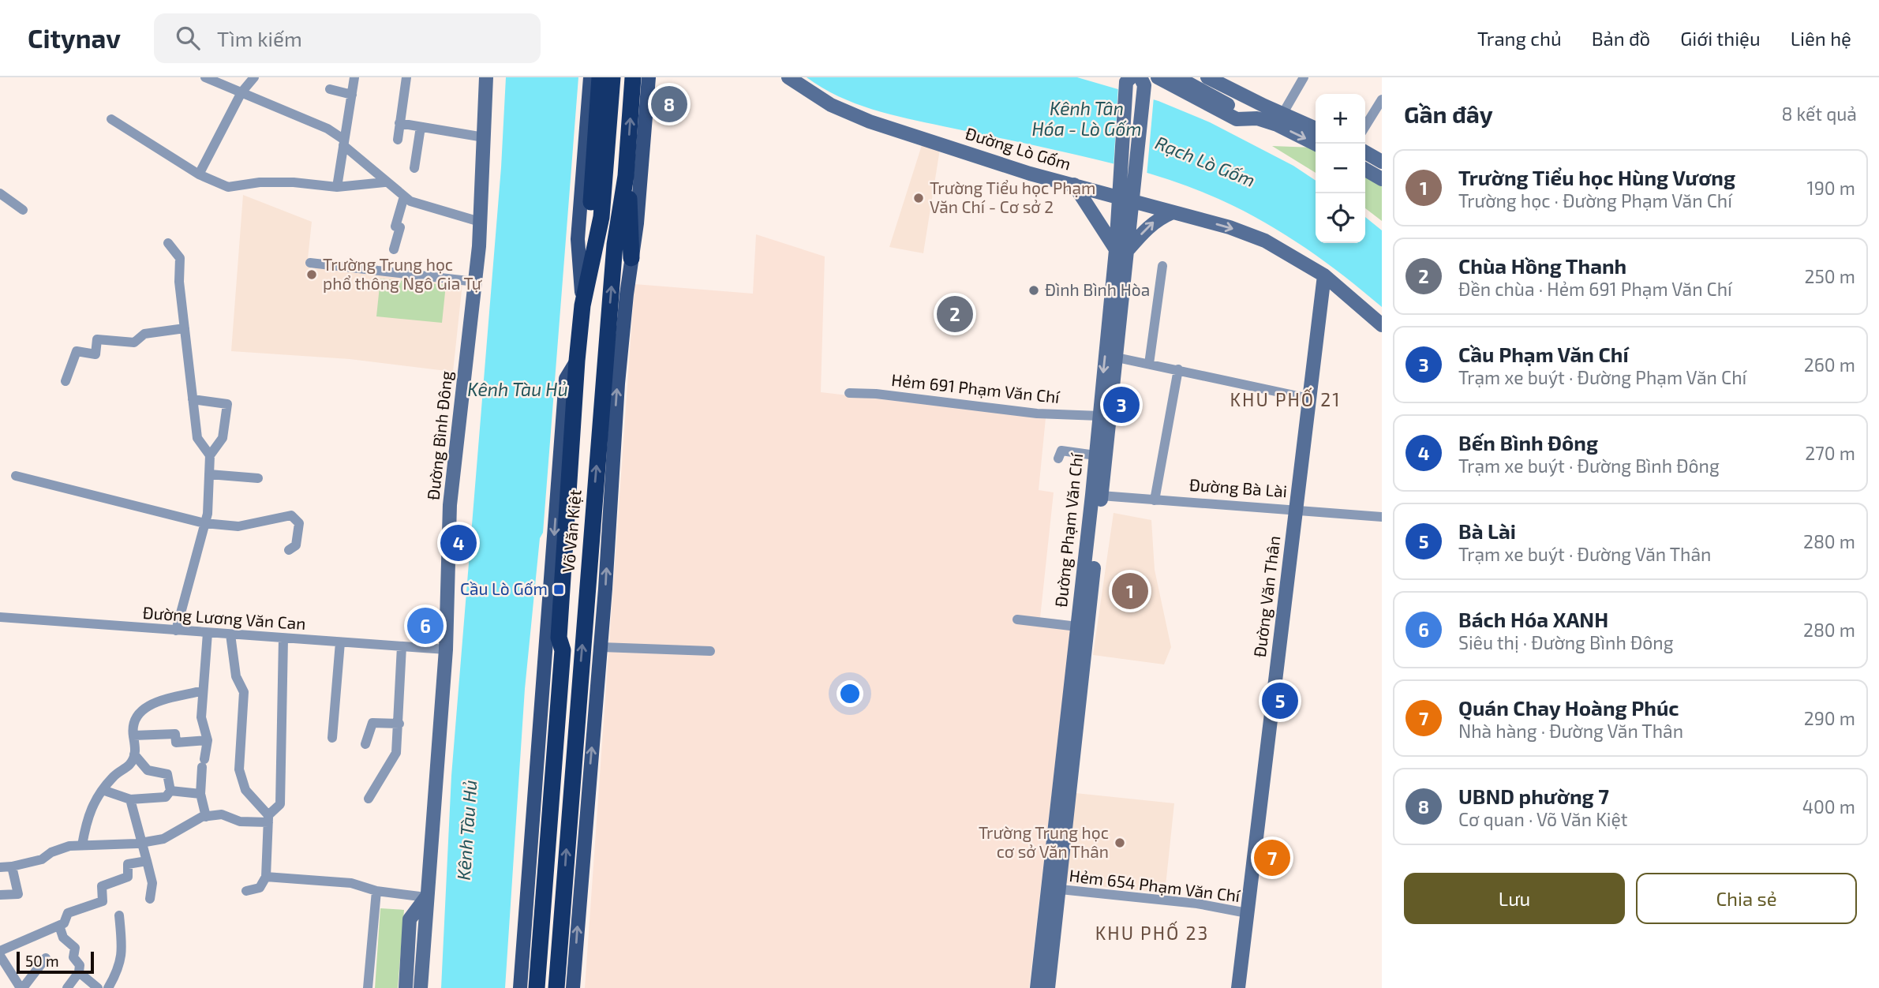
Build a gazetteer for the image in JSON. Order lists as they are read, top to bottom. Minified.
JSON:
{"streets":{"highway":["Võ Văn Kiệt"],"main road":["Đường Lò Gốm","Đường Bình Đông","Đường Phạm Văn Chí","Đường Văn Thân"],"street":["Hẻm 691 Phạm Văn Chí","Đường Bà Lài","Đường Lương Văn Can","Hẻm 654 Phạm Văn Chí"]},"crossings":[["Đường Lò Gốm","Đường Phạm Văn Chí"],["Đường Lò Gốm","Đường Văn Thân"],["Hẻm 691 Phạm Văn Chí","Đường Phạm Văn Chí"],["Đường Bình Đông","Đường Lương Văn Can"],["Đường Bà Lài","Đường Phạm Văn Chí"],["Đường Bà Lài","Đường Văn Thân"],["Đường Phạm Văn Chí","Hẻm 654 Phạm Văn Chí"],["Đường Văn Thân","Hẻm 654 Phạm Văn Chí"]],"districts":["KHU PHỐ 21","KHU PHỐ 23"],"water":["Kênh Tân Hóa - Lò Gốm","Rạch Lò Gốm","Kênh Tàu Hủ"],"places":{"other":["Trường Tiểu học Phạm Văn Chí - Cơ sở 2","Trường Trung học phổ thông Ngô Gia Tự","Đình Bình Hòa","Trường Trung học cơ sở Văn Thân"],"transit":["Cầu Lò Gốm"]},"scale_bar":"50 m","page":{"header":"Citynav","search":"Tìm kiếm","nav":["Trang chủ","Bản đồ","Giới thiệu","Liên hệ"],"heading":["Gần đây","8 kết quả"],"pins":["8","2","3","4","1","6","5","7"],"map_buttons":["+","−"],"list":[{"mark":"1","name":"Trường Tiểu học Hùng Vương","note":"Trường học · Đường Phạm Văn Chí","value":"190 m"},{"mark":"2","name":"Chùa Hồng Thanh","note":"Đền chùa · Hẻm 691 Phạm Văn Chí","value":"250 m"},{"mark":"3","name":"Cầu Phạm Văn Chí","note":"Trạm xe buýt · Đường Phạm Văn Chí","value":"260 m"},{"mark":"4","name":"Bến Bình Đông","note":"Trạm xe buýt · Đường Bình Đông","value":"270 m"},{"mark":"5","name":"Bà Lài","note":"Trạm xe buýt · Đường Văn Thân","value":"280 m"},{"mark":"6","name":"Bách Hóa XANH","note":"Siêu thị · Đường Bình Đông","value":"280 m"},{"mark":"7","name":"Quán Chay Hoàng Phúc","note":"Nhà hàng · Đường Văn Thân","value":"290 m"},{"mark":"8","name":"UBND phường 7","note":"Cơ quan · Võ Văn Kiệt","value":"400 m"}],"buttons":["Lưu","Chia sẻ"],"scale":"50 m"}}
